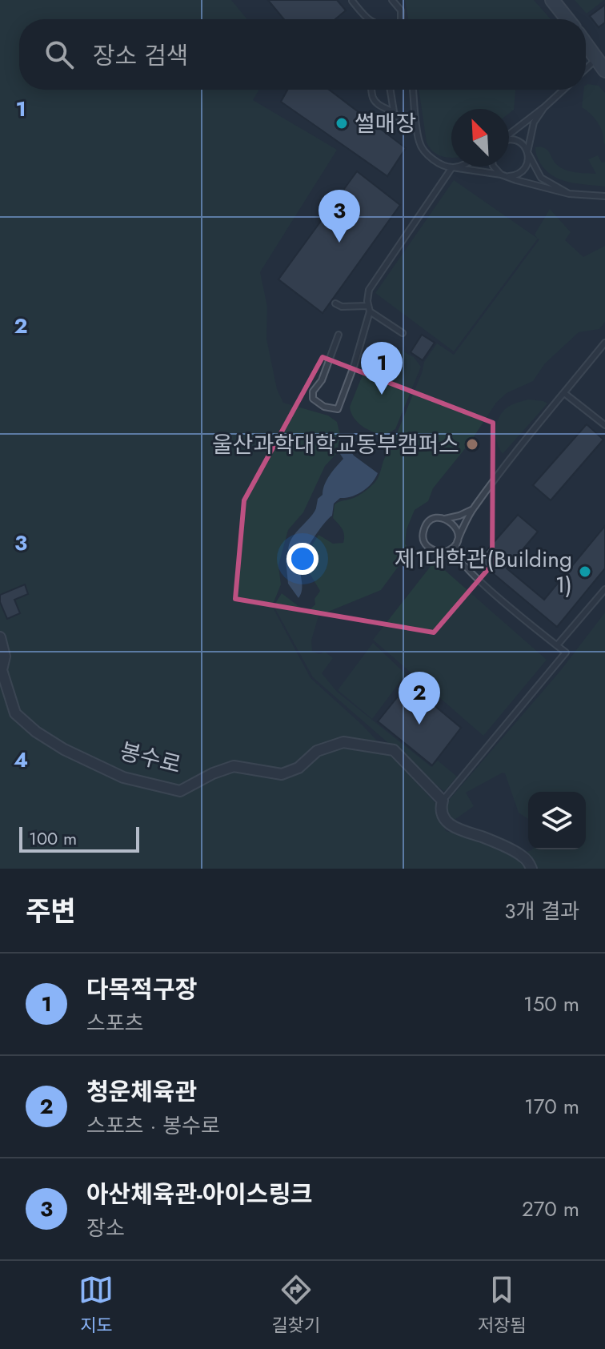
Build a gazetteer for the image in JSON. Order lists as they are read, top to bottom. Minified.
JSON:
{"streets":{"street":["봉수로"]},"places":["썰매장","울산과학대학교동부캠퍼스","제1대학관(Building 1)"],"scale_bar":"100 m","north":"top left","page":{"search":"장소 검색","pins":["3","1","2"],"scale":"100 m","heading":["주변","3개 결과"],"list":[{"mark":"1","name":"다목적구장","note":"스포츠","value":"150 m"},{"mark":"2","name":"청운체육관","note":"스포츠 · 봉수로","value":"170 m"},{"mark":"3","name":"아산체육관-아이스링크","note":"장소","value":"270 m"}],"nav":["지도","길찾기","저장됨"]},"grid":{"rows":["1","2","3","4"]}}
